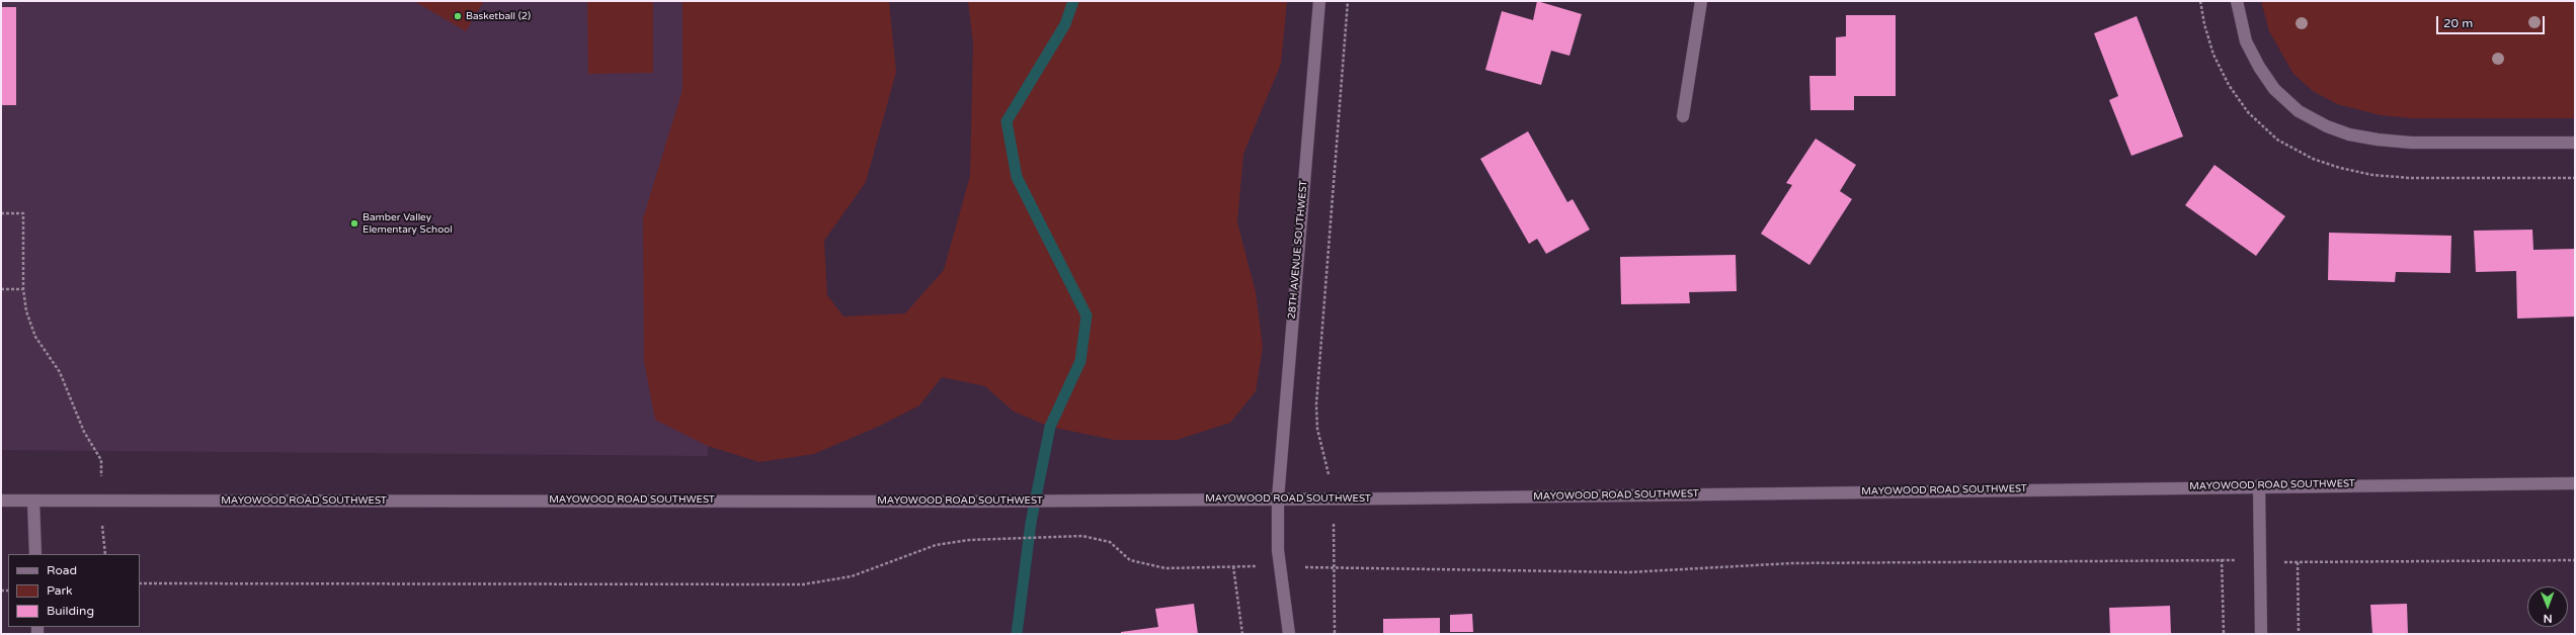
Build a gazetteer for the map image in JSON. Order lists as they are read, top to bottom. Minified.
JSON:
{"streets":{"street":["28TH AVENUE SOUTHWEST","MAYOWOOD ROAD SOUTHWEST"]},"crossings":[["28TH AVENUE SOUTHWEST","MAYOWOOD ROAD SOUTHWEST"]],"places":["Basketball (2)","Bamber Valley Elementary School"],"legend":["Road","Park","Building"],"scale_bar":"20 m","north":"bottom"}
